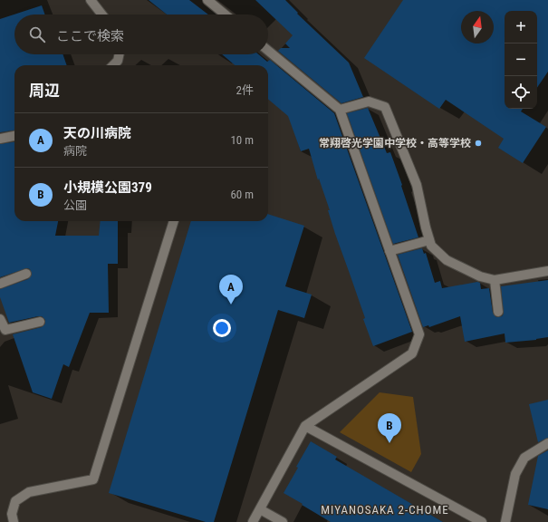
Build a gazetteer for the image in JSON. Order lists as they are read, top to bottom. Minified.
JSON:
{"districts":["MIYANOSAKA 2-CHOME"],"places":["常翔啓光学園中学校・高等学校"],"north":"top","page":{"map_buttons":["+","−"],"search":"ここで検索","heading":["周辺","2件"],"list":[{"mark":"A","name":"天の川病院","note":"病院","value":"10 m"},{"mark":"B","name":"小規模公園379","note":"公園","value":"60 m"}],"pins":["A","B"]}}
